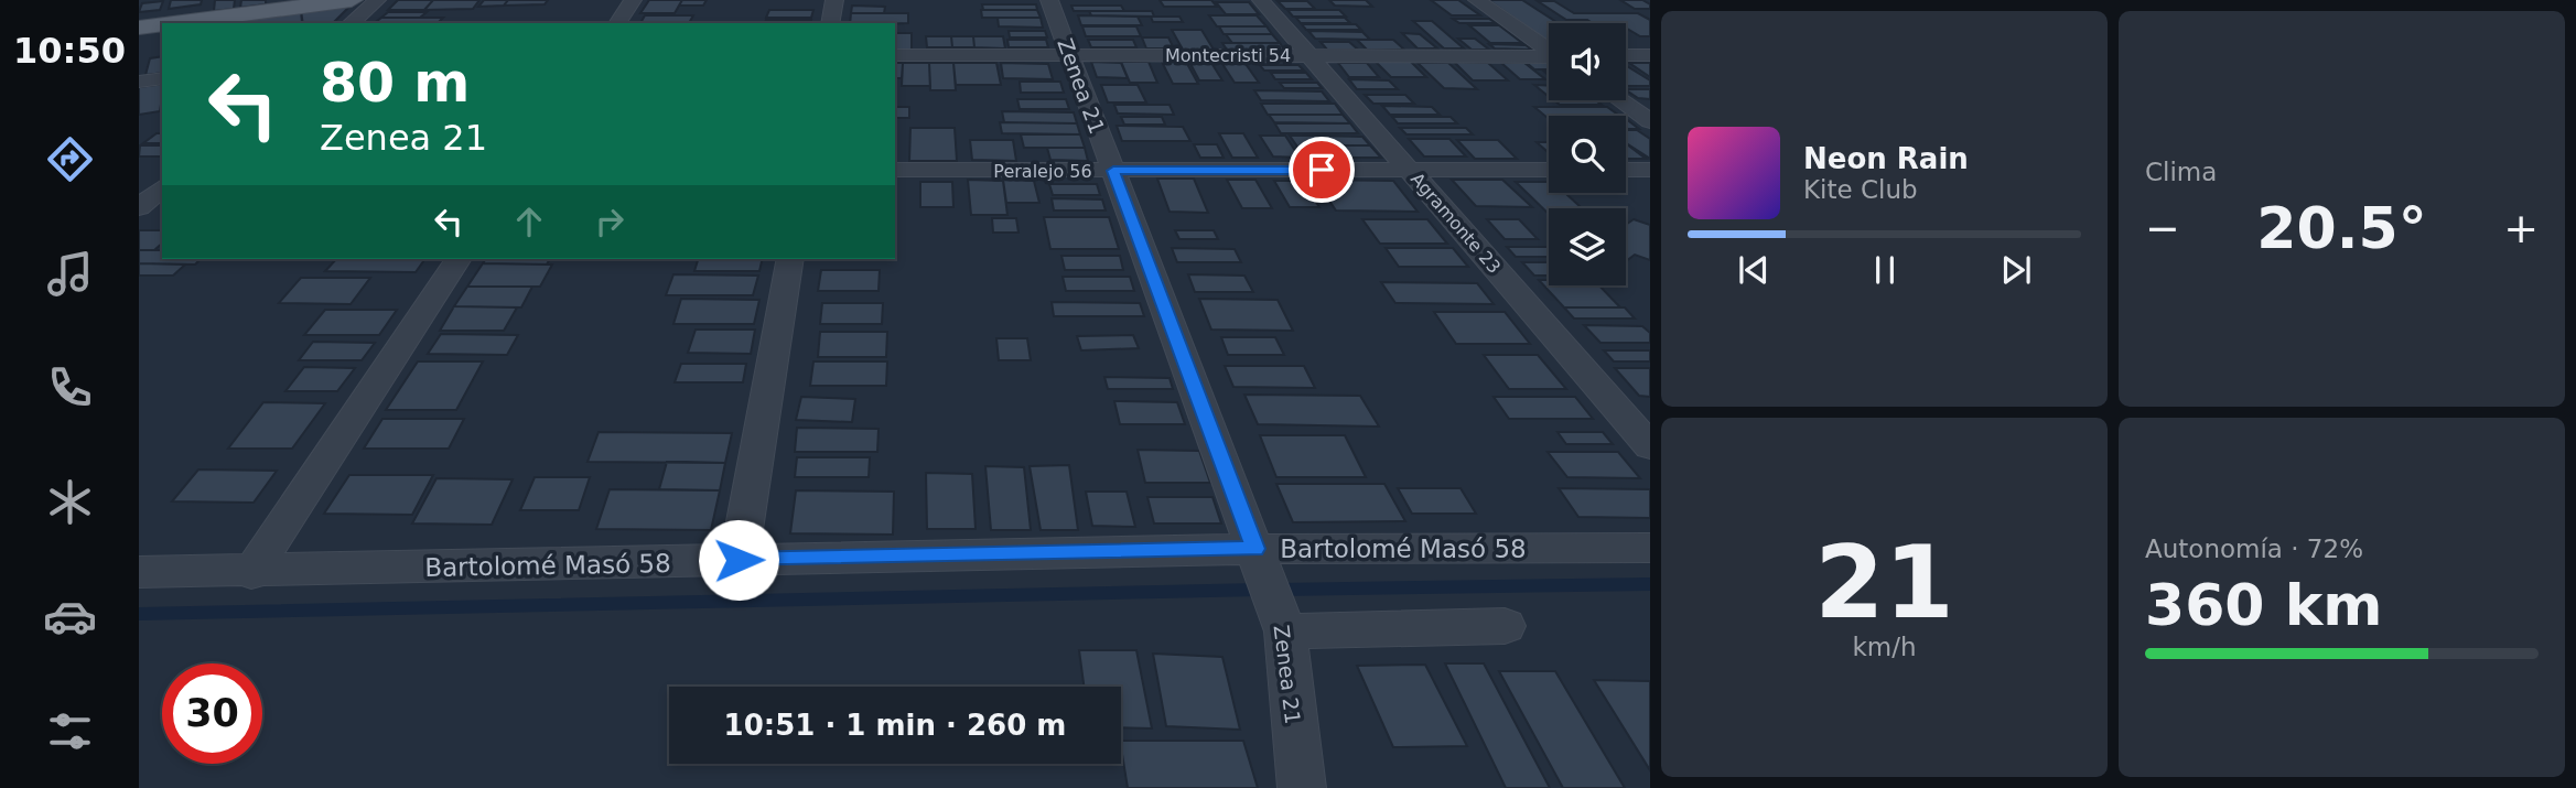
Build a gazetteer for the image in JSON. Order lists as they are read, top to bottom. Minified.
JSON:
{"streets":{"street":["Montecristi 54","Zenea 21","Peralejo 56","Agramonte 23","Bartolomé Masó 58"]},"crossings":[["Montecristi 54","Zenea 21"],["Montecristi 54","Agramonte 23"],["Zenea 21","Peralejo 56"],["Zenea 21","Bartolomé Masó 58"],["Peralejo 56","Agramonte 23"]],"page":{"tabs":"10:50","tile":["Clima",["21","km/h"],["Autonomía · 72%","360 km"]],"turn":["80 m","Zenea 21"],"song":["Neon Rain","Kite Club"],"heat":["−","20.5°","+"],"limit":"30","trip":"10:51 · 1 min · 260 m"}}
